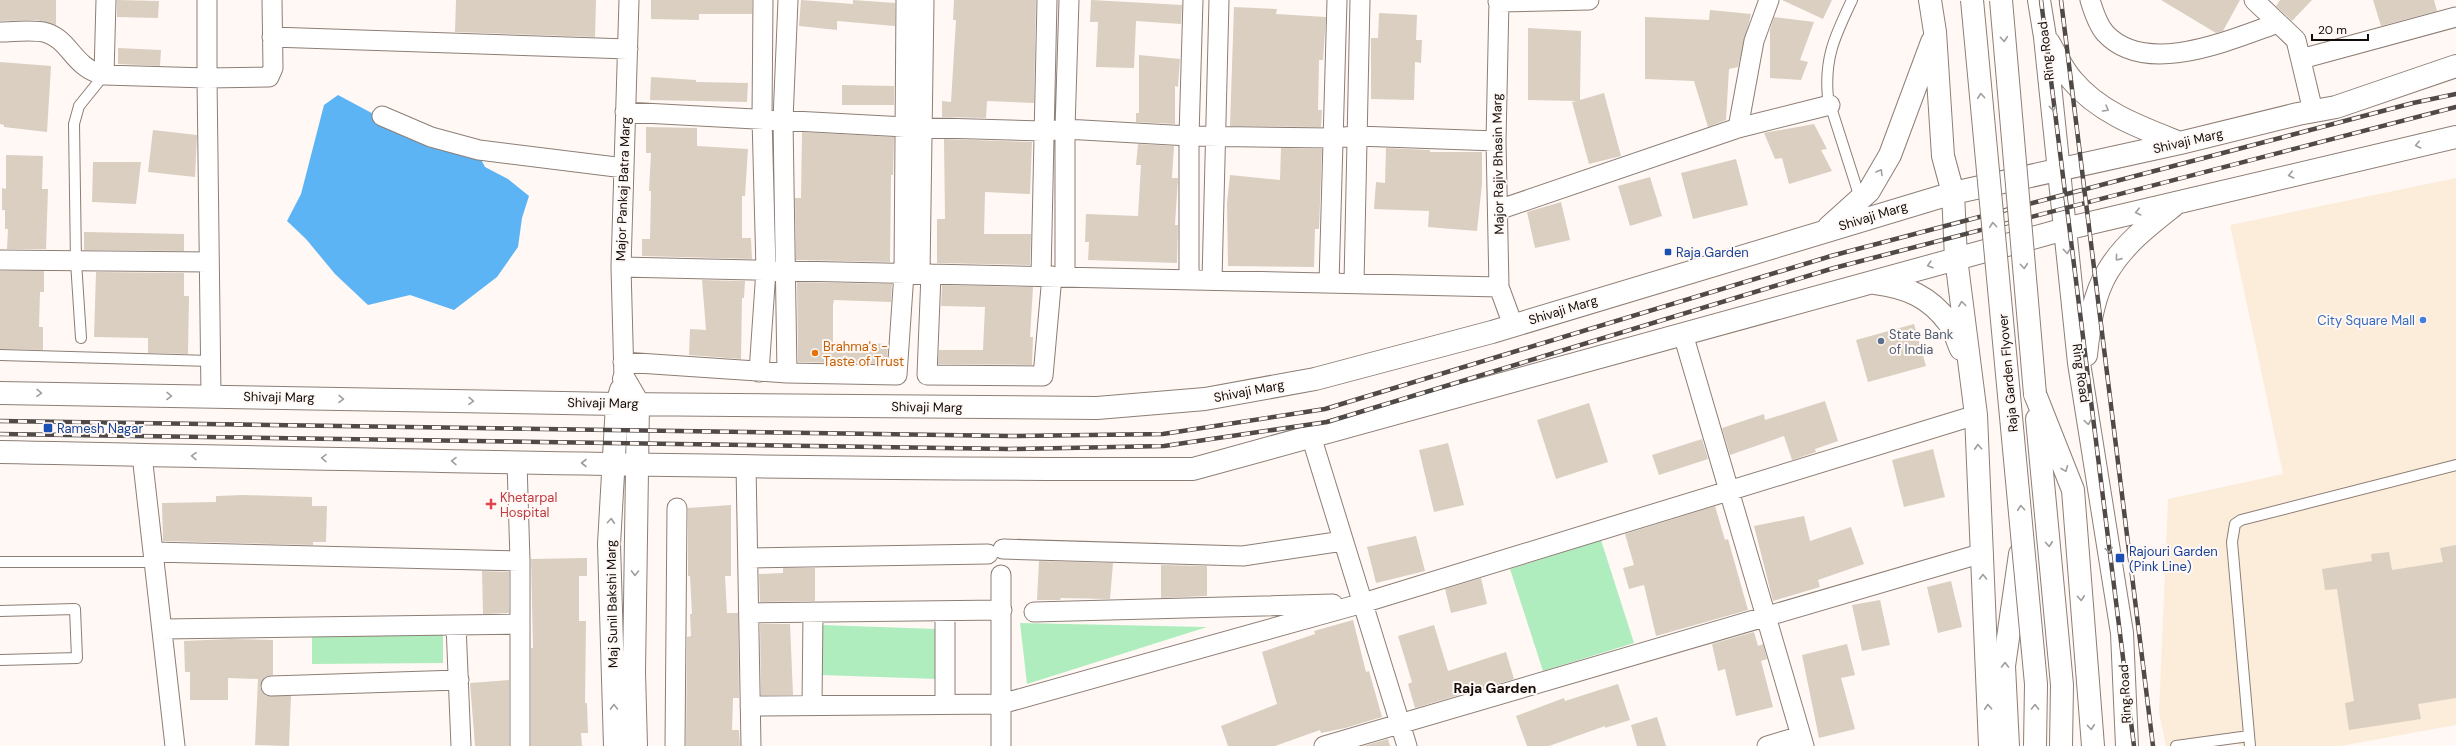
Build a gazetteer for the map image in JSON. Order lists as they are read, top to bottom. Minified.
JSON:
{"streets":{"main road":["Ring Road","Shivaji Marg","Raja Garden Flyover","Maj Sunil Bakshi Marg"],"street":["Major Rajiv Bhasin Marg","Major Pankaj Batra Marg"]},"crossings":[["Ring Road","Shivaji Marg"],["Shivaji Marg","Major Rajiv Bhasin Marg"],["Shivaji Marg","Maj Sunil Bakshi Marg"]],"districts":["Raja Garden"],"places":{"transit":["Raja Garden","Ramesh Nagar","Rajouri Garden (Pink Line)"],"other":["City Square Mall","State Bank of India","Brahma's - Taste of Trust"],"health":["Khetarpal Hospital"]},"scale_bar":"20 m"}
